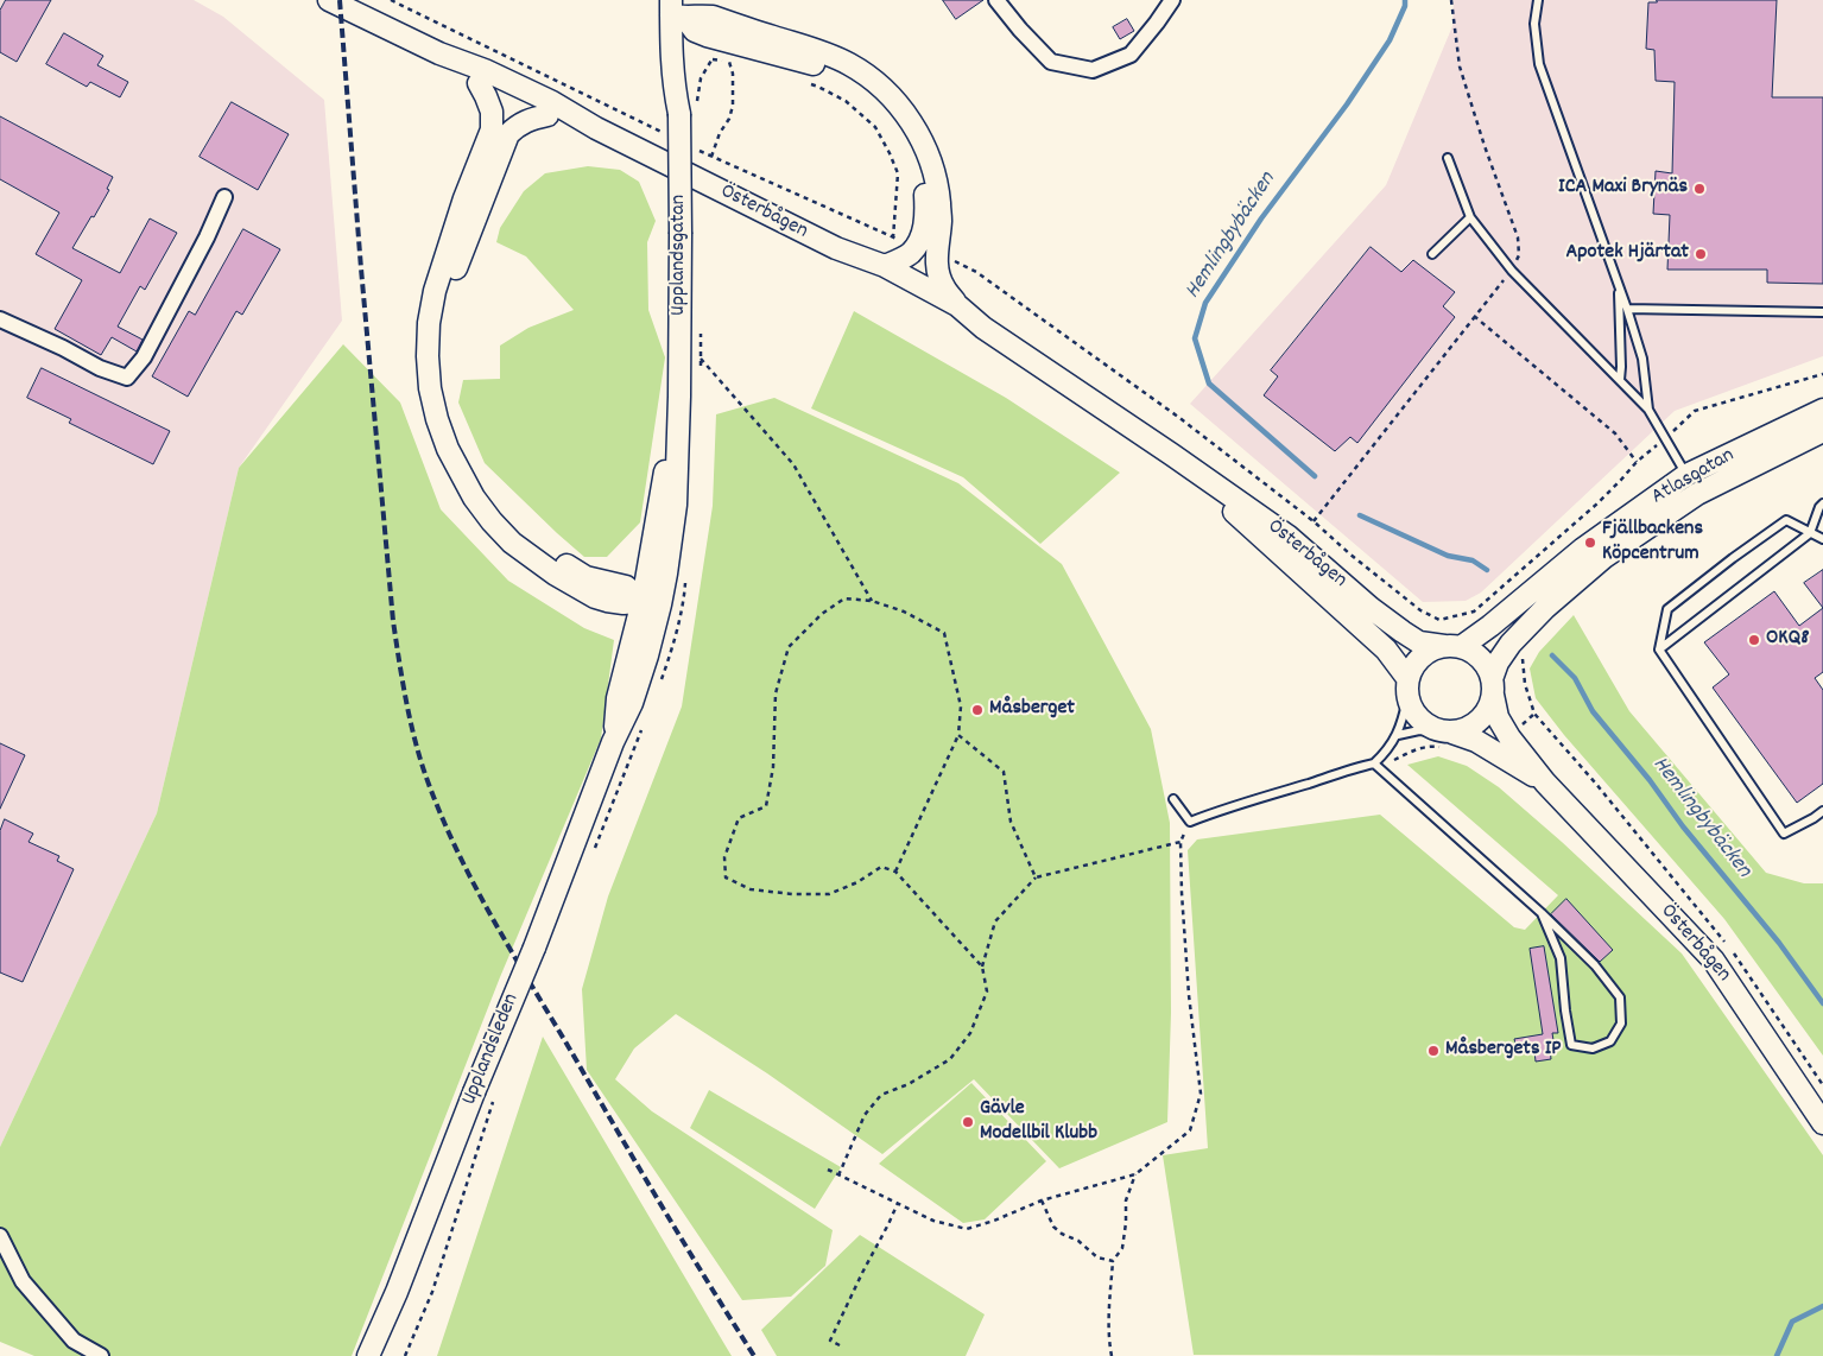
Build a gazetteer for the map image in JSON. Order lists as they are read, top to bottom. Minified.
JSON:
{"streets":{"main road":["Österbågen","Upplandsgatan","Atlasgatan","Upplandsleden"]},"crossings":[["Österbågen","Atlasgatan"],["Upplandsgatan","Upplandsleden"]],"water":["Hemlingbybäcken"],"places":["ICA Maxi Brynäs","Apotek Hjärtat","Fjällbackens Köpcentrum","OKQ8","Måsberget","Måsbergets IP","Gävle Modellbil Klubb"]}
